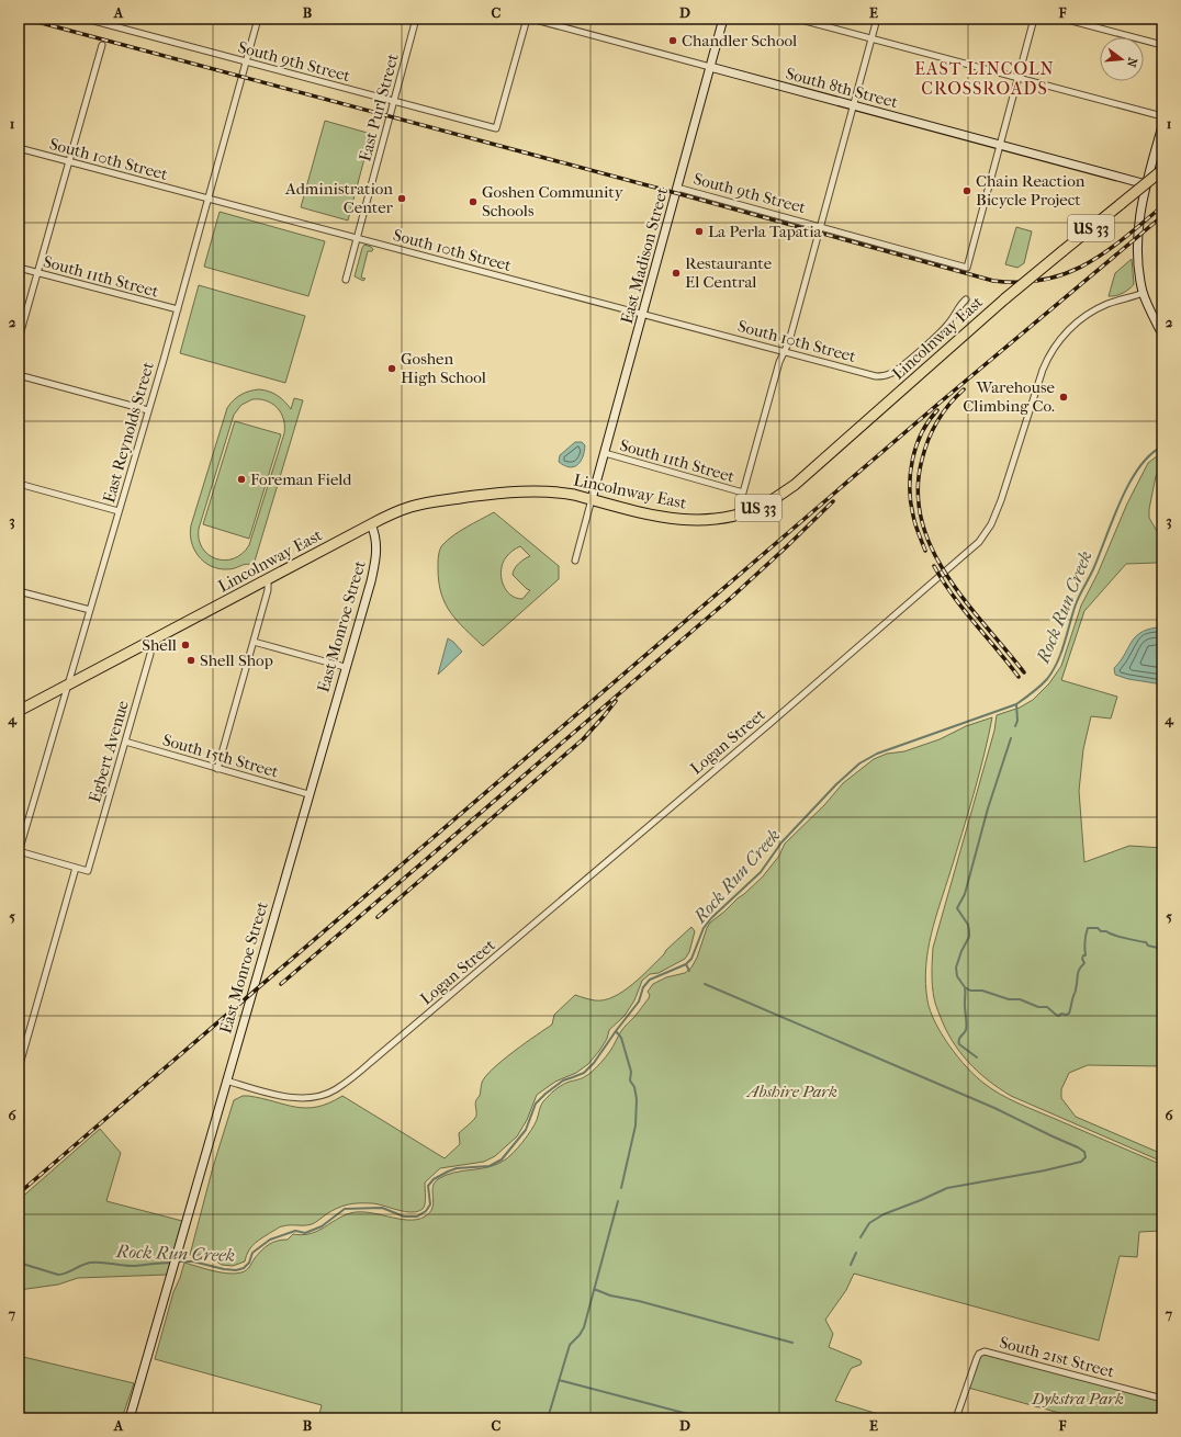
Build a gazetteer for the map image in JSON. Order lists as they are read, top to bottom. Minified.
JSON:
{"streets":{"highway":["US 33","Lincolnway East"],"main road":["South 8th Street","East Madison Street","East Monroe Street"],"street":["South 9th Street","East Purl Street","South 10th Street","South 11th Street","East Reynolds Street","Logan Street","Egbert Avenue","South 15th Street","South 21st Street"]},"crossings":[["South 9th Street","South 8th Street"],["South 9th Street","East Purl Street"],["South 9th Street","East Madison Street"],["South 9th Street","East Reynolds Street"],["South 8th Street","East Madison Street"],["East Purl Street","South 10th Street"],["South 10th Street","East Madison Street"],["South 10th Street","South 11th Street"],["South 10th Street","East Reynolds Street"],["East Madison Street","South 11th Street"],["East Madison Street","Lincolnway East"],["South 11th Street","East Reynolds Street"],["Lincolnway East","East Reynolds Street"],["Lincolnway East","East Monroe Street"],["Lincolnway East","Egbert Avenue"],["East Monroe Street","Logan Street"],["East Monroe Street","South 15th Street"],["Egbert Avenue","South 15th Street"]],"districts":["EAST LINCOLN CROSSROADS"],"water":["Rock Run Creek"],"parks":["Abshire Park","Dykstra Park"],"places":["Chandler School","Chain Reaction Bicycle Project","Administration Center","Goshen Community Schools","La Perla Tapatia","Restaurante El Central","Goshen High School","Warehouse Climbing Co.","Foreman Field","Shell","Shell Shop"],"north":"right","grid":{"columns":["A","B","C","D","E","F"],"rows":["1","2","3","4","5","6","7"]}}
